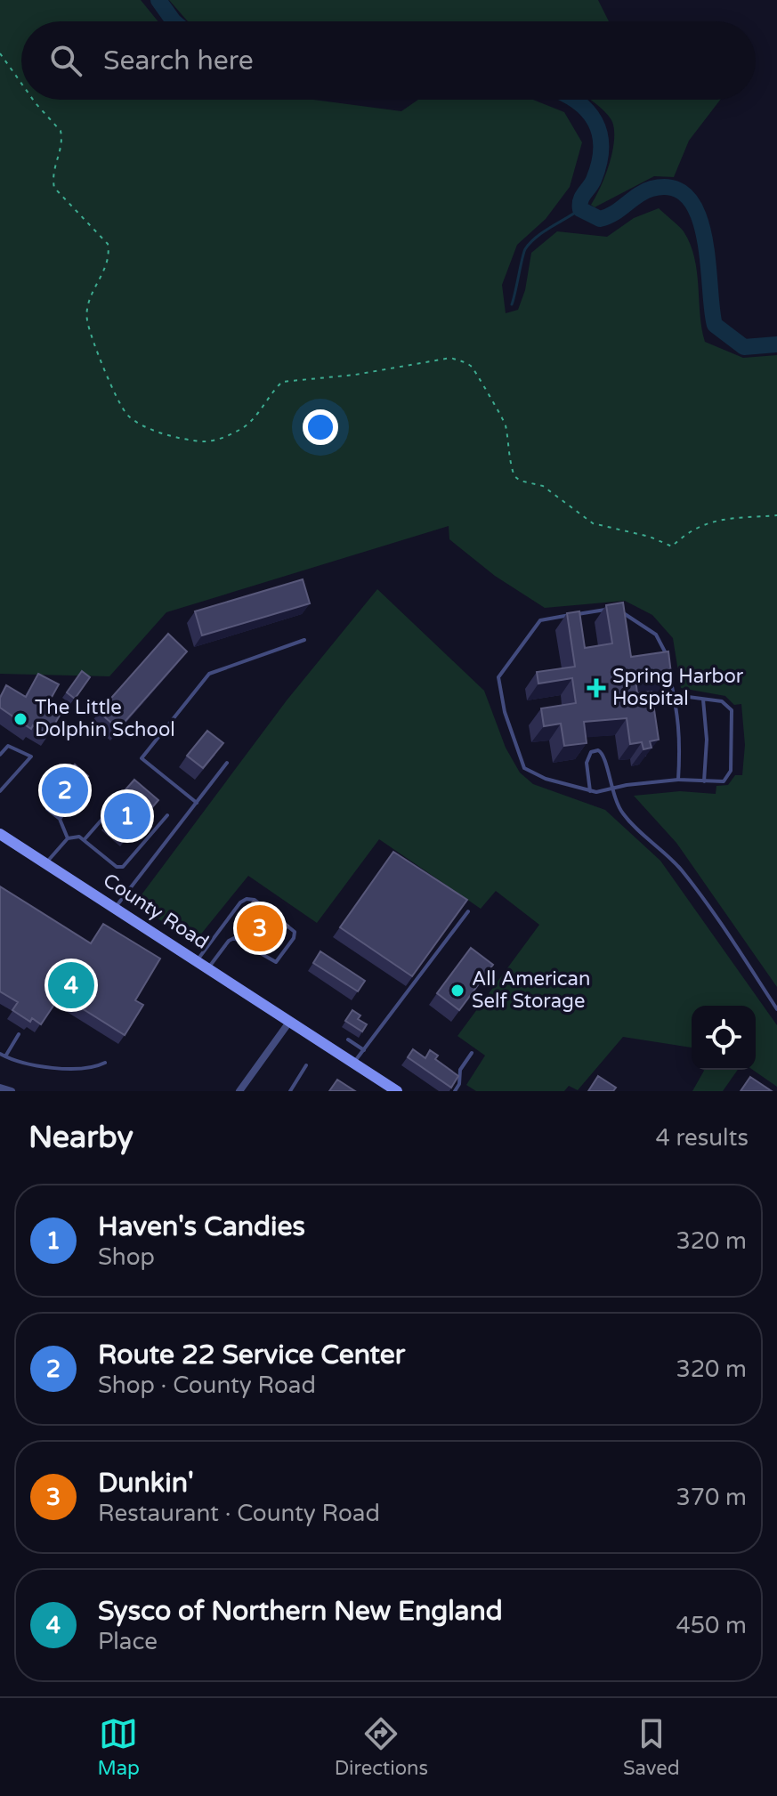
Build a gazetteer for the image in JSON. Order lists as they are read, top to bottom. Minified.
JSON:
{"streets":{"main road":["County Road"]},"places":{"health":["Spring Harbor Hospital"],"other":["The Little Dolphin School","All American Self Storage"]},"page":{"search":"Search here","pins":["2","1","3","4"],"heading":["Nearby","4 results"],"list":[{"mark":"1","name":"Haven's Candies","note":"Shop","value":"320 m"},{"mark":"2","name":"Route 22 Service Center","note":"Shop · County Road","value":"320 m"},{"mark":"3","name":"Dunkin'","note":"Restaurant · County Road","value":"370 m"},{"mark":"4","name":"Sysco of Northern New England","note":"Place","value":"450 m"}],"nav":["Map","Directions","Saved"]}}
